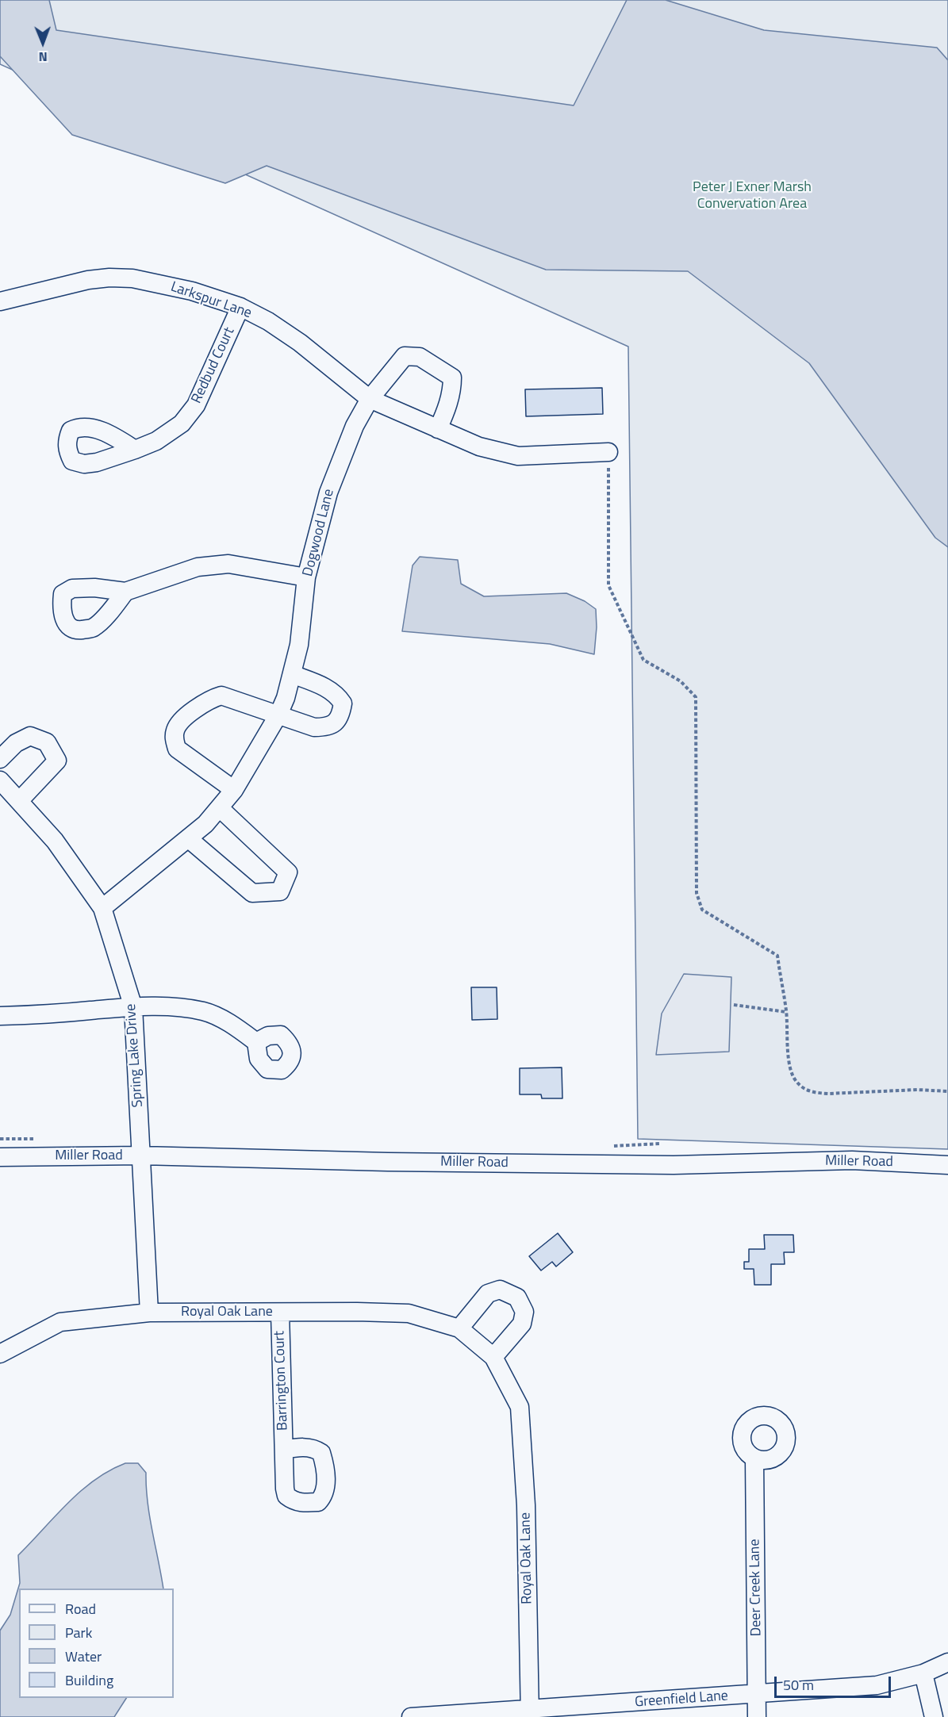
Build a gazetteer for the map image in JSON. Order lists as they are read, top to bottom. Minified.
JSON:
{"streets":{"street":["Larkspur Lane","Redbud Court","Dogwood Lane","Spring Lake Drive","Miller Road","Royal Oak Lane","Barrington Court","Deer Creek Lane","Greenfield Lane"]},"crossings":[["Larkspur Lane","Redbud Court"],["Larkspur Lane","Dogwood Lane"],["Dogwood Lane","Spring Lake Drive"],["Spring Lake Drive","Miller Road"],["Spring Lake Drive","Royal Oak Lane"],["Royal Oak Lane","Barrington Court"],["Royal Oak Lane","Greenfield Lane"],["Deer Creek Lane","Greenfield Lane"]],"parks":["Peter J Exner Marsh Convervation Area"],"legend":["Road","Park","Water","Building"],"scale_bar":"50 m","north":"bottom"}
